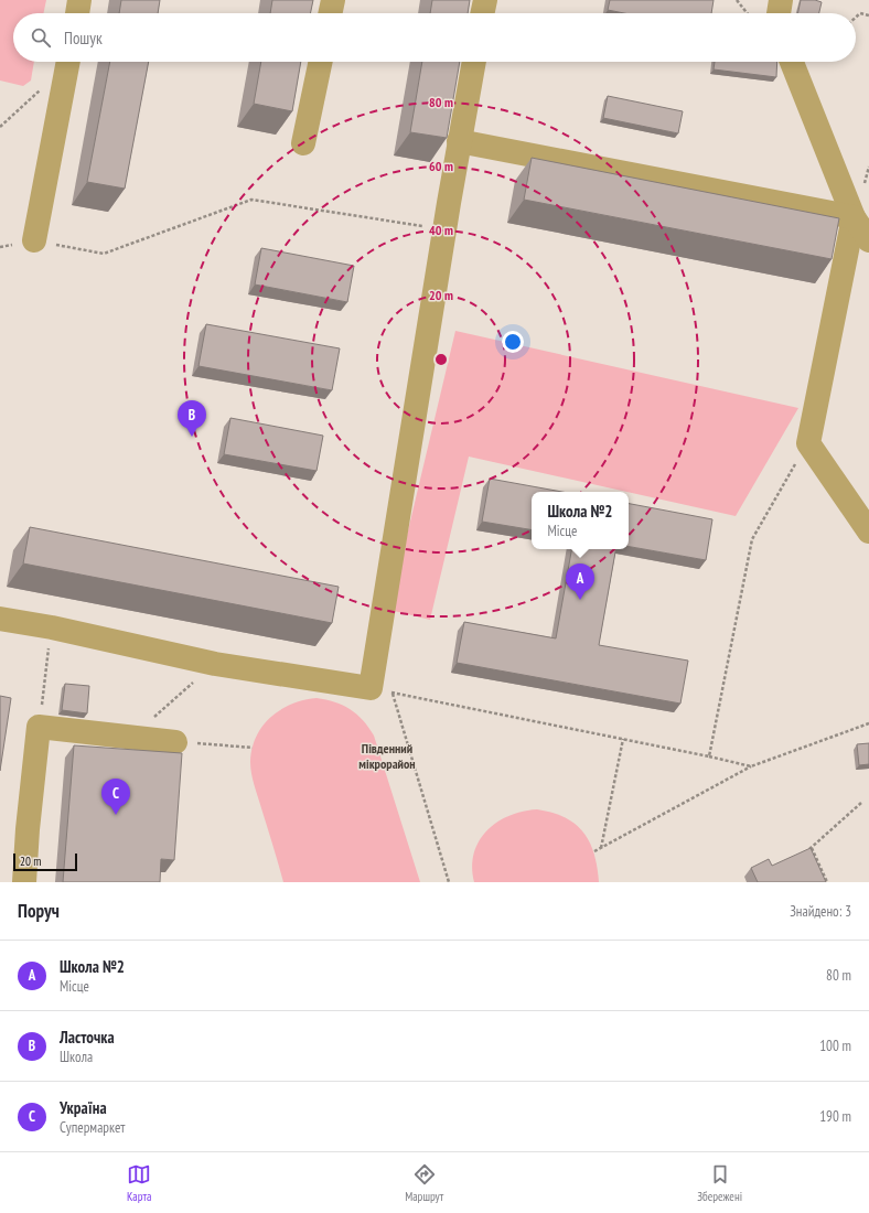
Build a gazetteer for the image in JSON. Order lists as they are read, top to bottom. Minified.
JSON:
{"districts":["Південний мікрорайон"],"scale_bar":"20 m","page":{"search":"Пошук","pins":["B","A","C"],"popup":["Школа №2","Місце"],"scale":"20 m","heading":["Поруч","Знайдено: 3"],"list":[{"mark":"A","name":"Школа №2","note":"Місце","value":"80 m"},{"mark":"B","name":"Ласточка","note":"Школа","value":"100 m"},{"mark":"C","name":"Україна","note":"Супермаркет","value":"190 m"}],"nav":["Карта","Маршрут","Збережені"]},"rings":["80 m","60 m","40 m","20 m"]}
